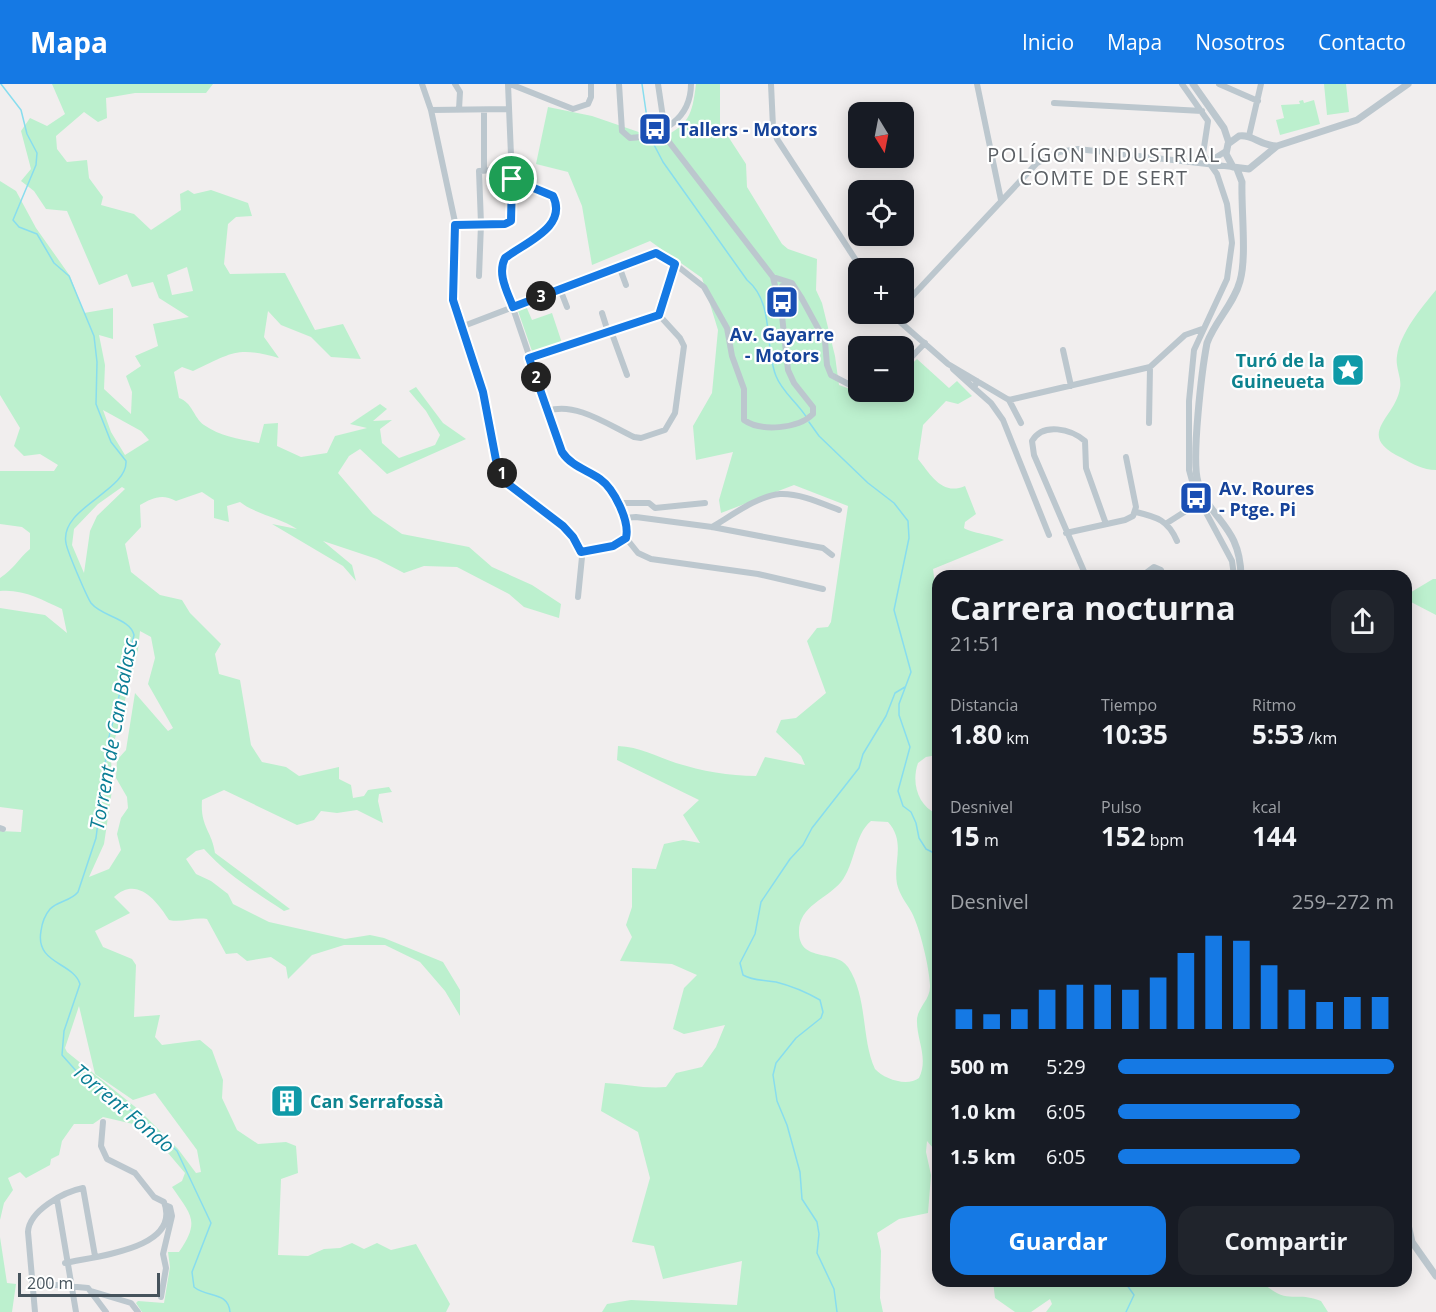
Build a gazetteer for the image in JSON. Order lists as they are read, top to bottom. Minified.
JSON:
{"districts":["POLÍGON INDUSTRIAL COMTE DE SERT"],"water":["Torrent de Can Balasc","Torrent Fondo"],"places":{"bus stop":["Tallers - Motors","Av. Gayarre - Motors","Av. Roures - Ptge. Pi"],"place":["Turó de la Guineueta"],"building":["Can Serrafossà"]},"scale_bar":"200 m","north":"bottom","page":{"header":"Mapa","nav":["Inicio","Mapa","Nosotros","Contacto"],"map_buttons":["+","−"],"pins":["3","2","1"],"heading":["Carrera nocturna","21:51"],"stats":[["Distancia","1.80 km"],["Tiempo","10:35"],["Ritmo","5:53 /km"],["Desnivel","15 m"],["Pulso","152 bpm"],["kcal","144"]],"chart":["Desnivel","259–272 m"],"list":[{"name":"500 m","note":"5:29"},{"name":"1.0 km","note":"6:05"},{"name":"1.5 km","note":"6:05"}],"buttons":["Guardar","Compartir"],"scale":"200 m"}}
